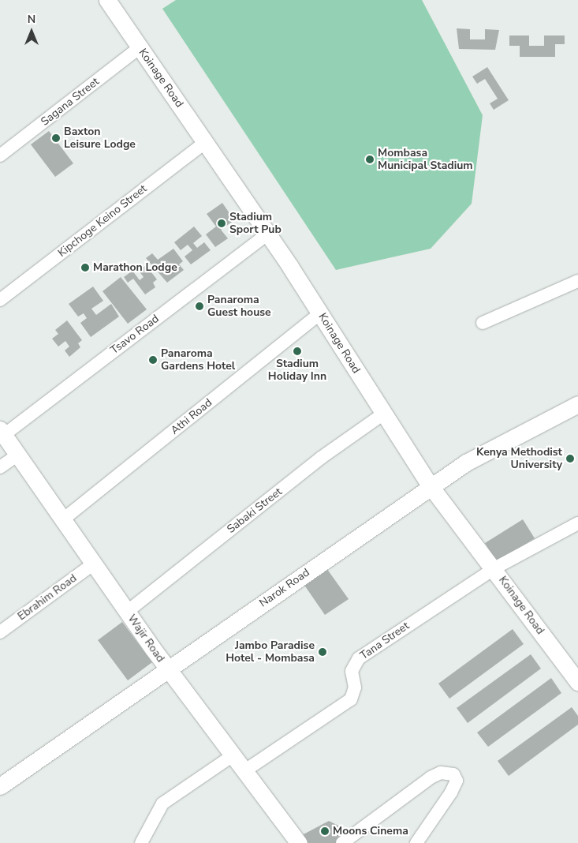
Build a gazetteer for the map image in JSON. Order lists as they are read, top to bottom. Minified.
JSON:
{"streets":{"street":["Koinage Road","Sagana Street","Kipchoge Keino Street","Tsavo Road","Athi Road","Sabaki Street","Narok Road","Ebrahim Road","Wajir Road","Tana Street"]},"crossings":[["Koinage Road","Sagana Street"],["Koinage Road","Kipchoge Keino Street"],["Koinage Road","Tsavo Road"],["Koinage Road","Athi Road"],["Koinage Road","Sabaki Street"],["Koinage Road","Narok Road"],["Koinage Road","Tana Street"],["Tsavo Road","Wajir Road"],["Athi Road","Wajir Road"],["Sabaki Street","Wajir Road"],["Narok Road","Wajir Road"],["Ebrahim Road","Wajir Road"],["Wajir Road","Tana Street"]],"places":["Baxton Leisure Lodge","Mombasa Municipal Stadium","Stadium Sport Pub","Marathon Lodge","Panaroma Guest house","Stadium Holiday Inn","Panaroma Gardens Hotel","Kenya Methodist University","Jambo Paradise Hotel - Mombasa","Moons Cinema"],"north":"top"}
